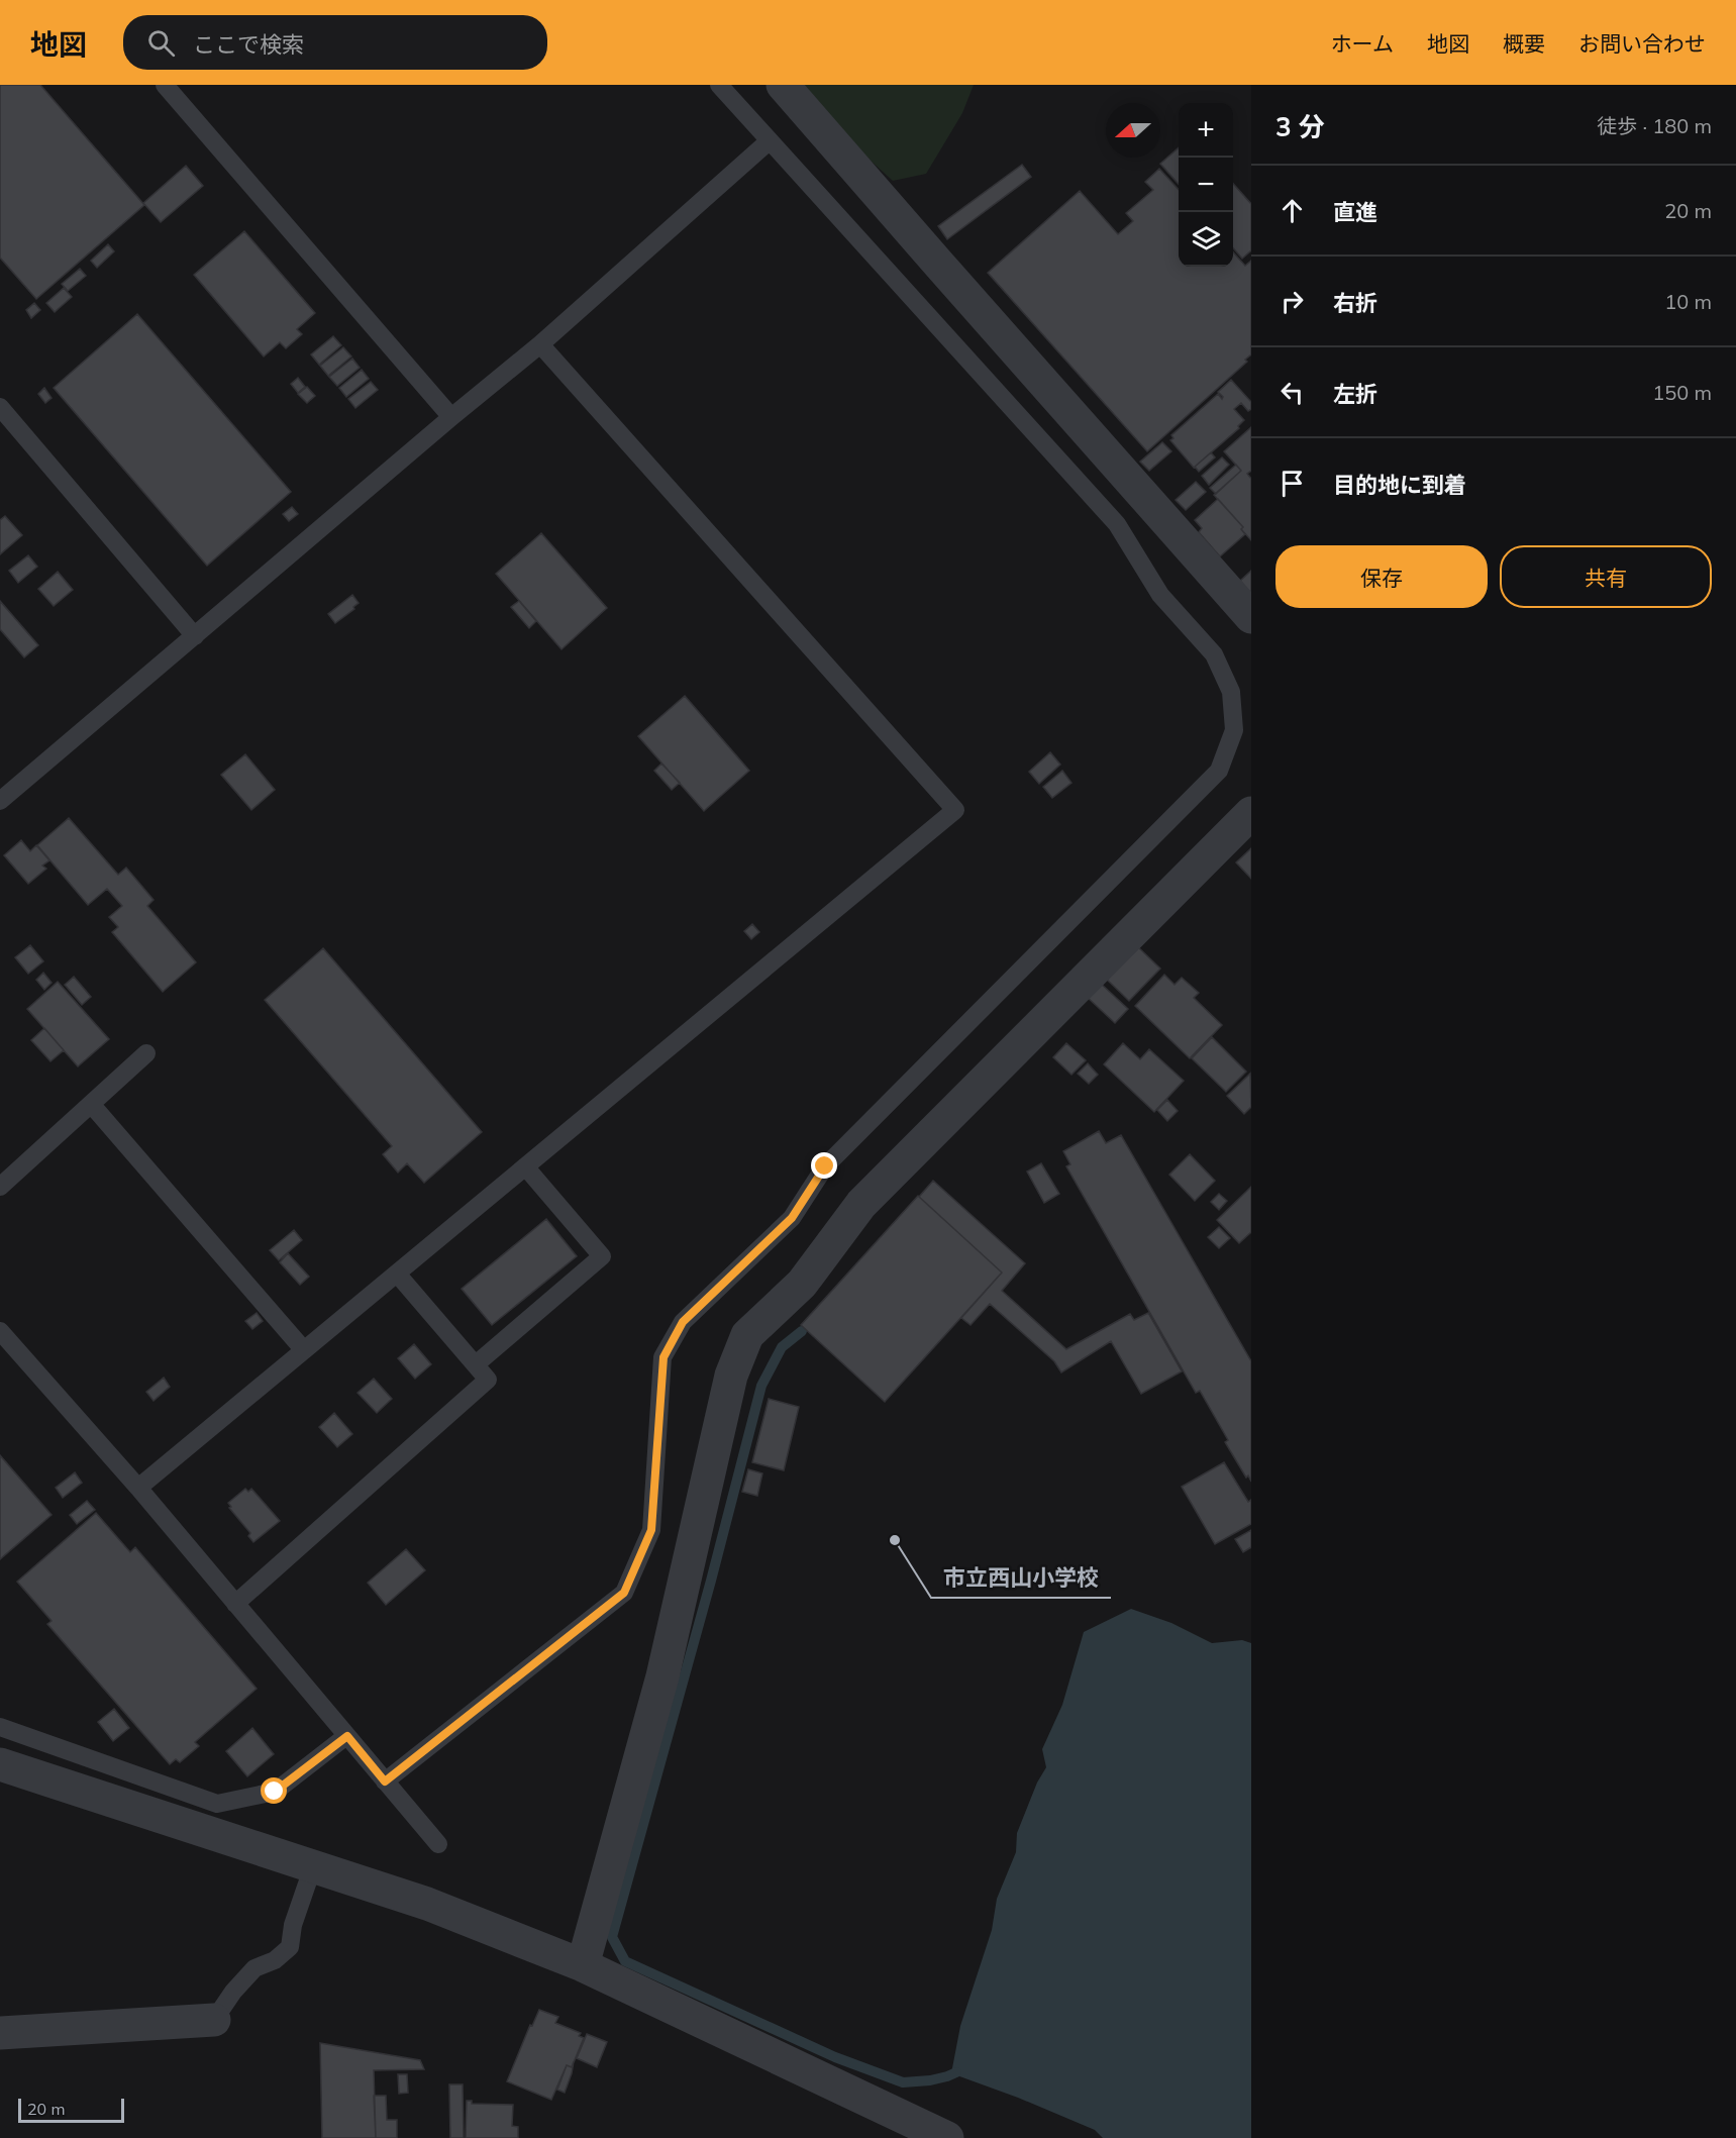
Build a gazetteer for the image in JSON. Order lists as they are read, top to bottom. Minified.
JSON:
{"places":["市立西山小学校"],"scale_bar":"20 m","north":"left","page":{"header":"地図","search":"ここで検索","nav":["ホーム","地図","概要","お問い合わせ"],"heading":["3 分","徒歩 · 180 m"],"map_buttons":["+","−"],"list":[["直進","20 m"],["右折","10 m"],["左折","150 m"],"目的地に到着"],"buttons":["保存","共有"],"scale":"20 m"}}
